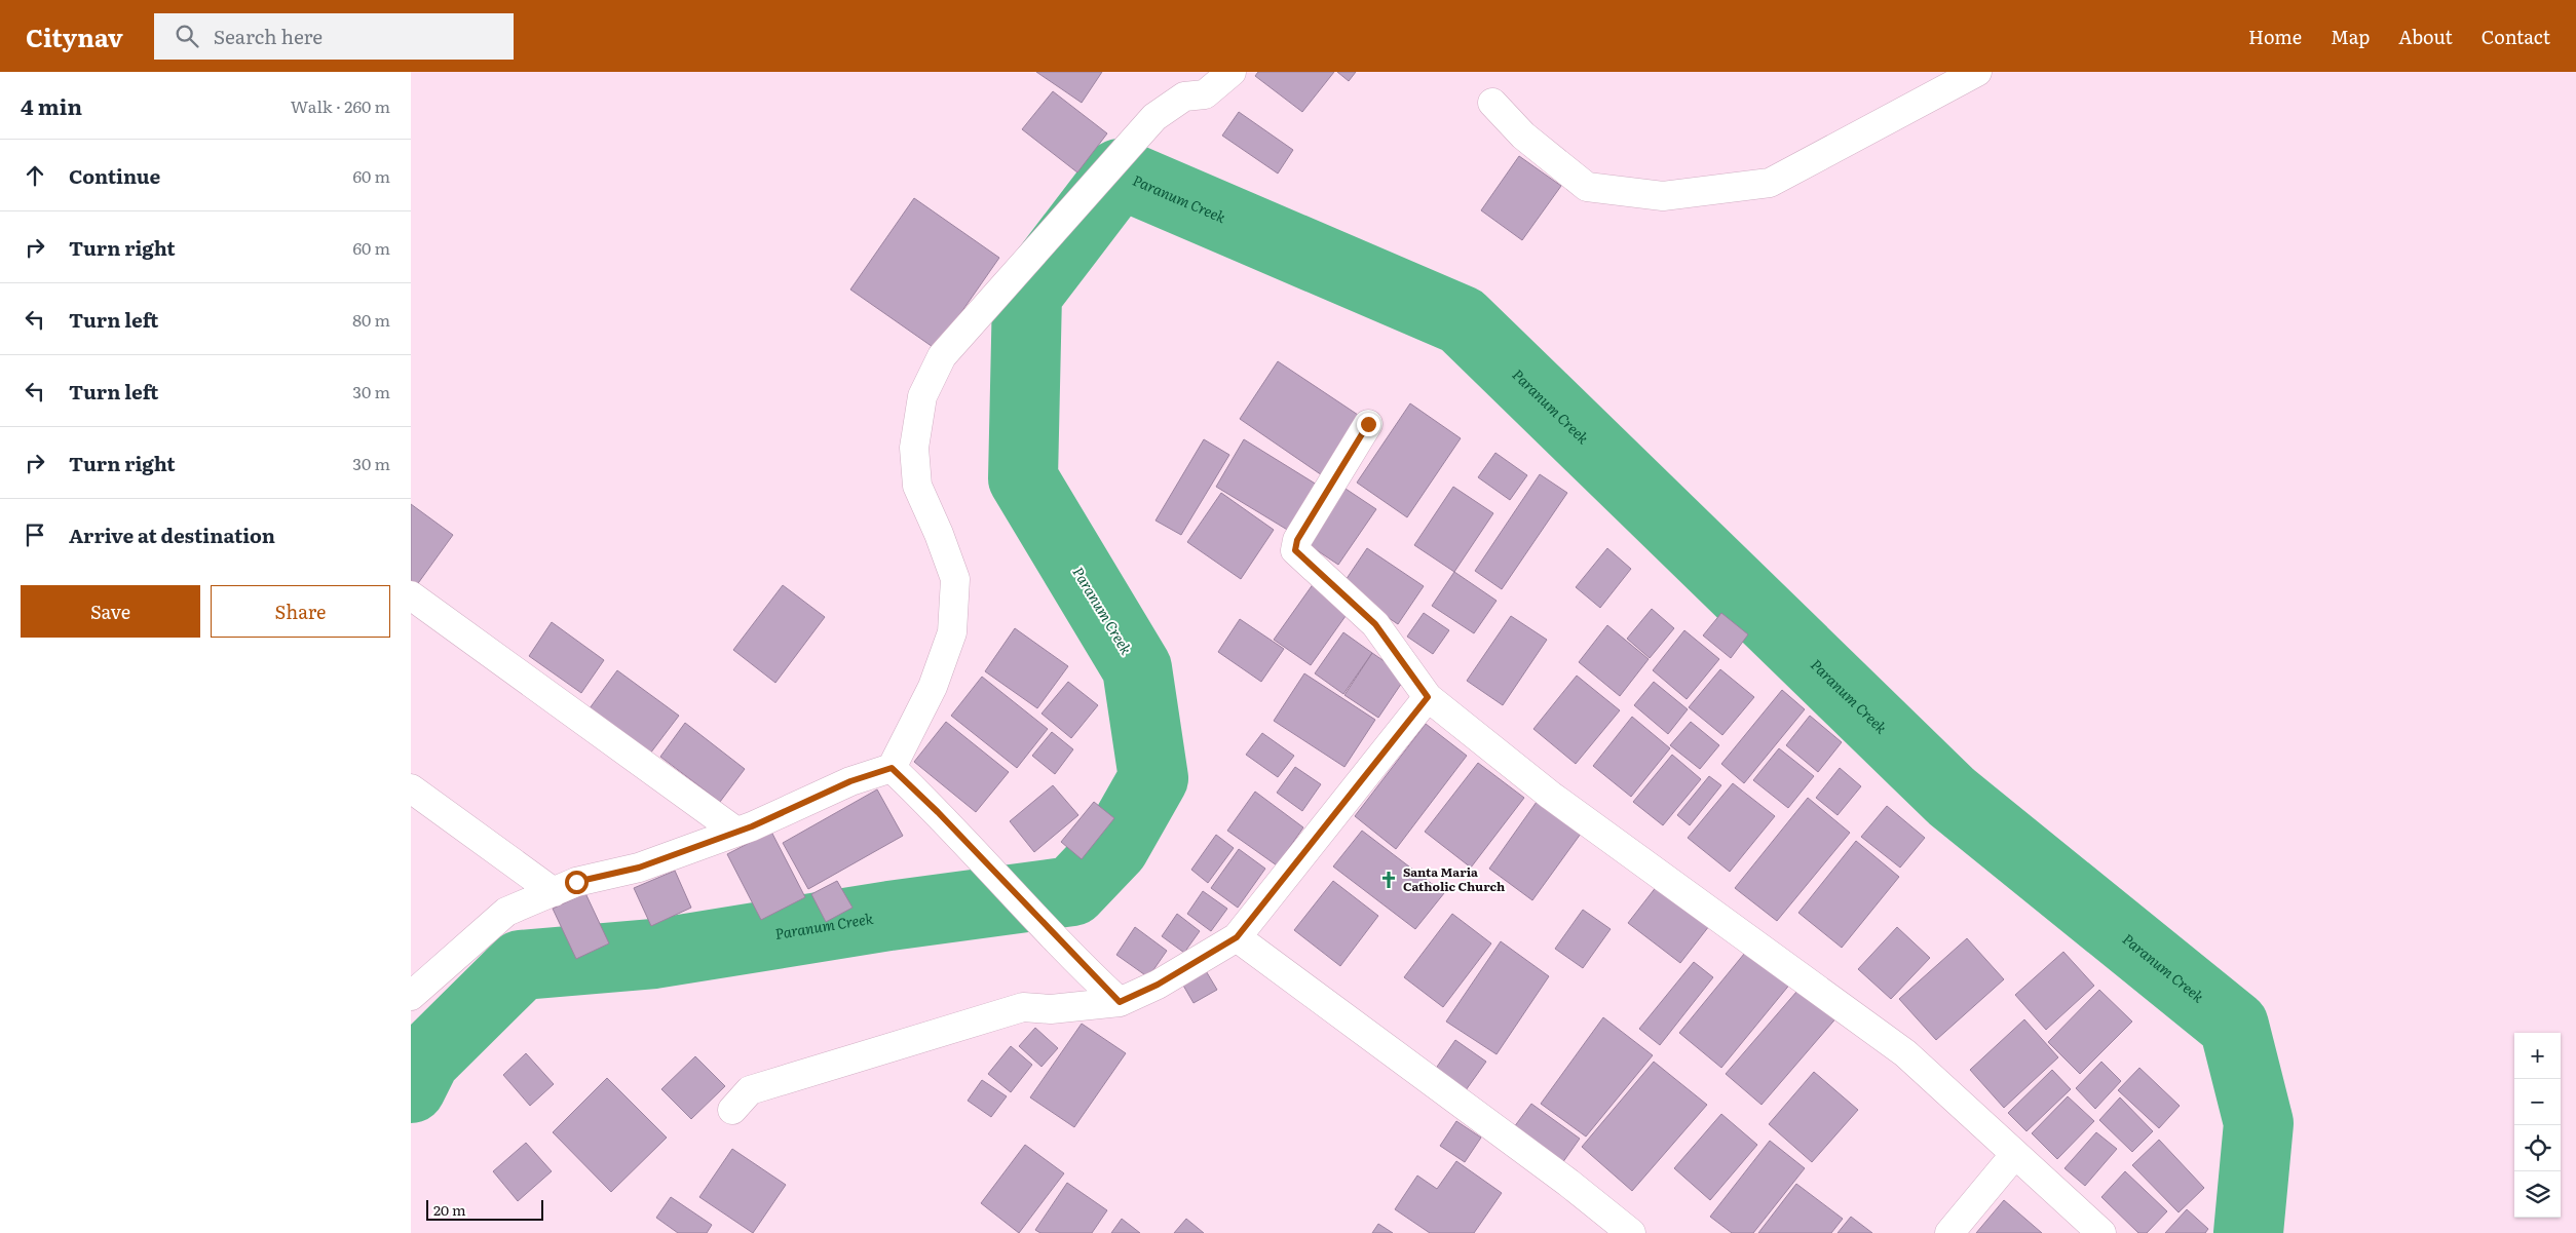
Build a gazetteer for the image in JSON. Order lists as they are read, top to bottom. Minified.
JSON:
{"water":["Paranum Creek"],"places":{"church":["Santa Maria Catholic Church"]},"scale_bar":"20 m","page":{"header":"Citynav","search":"Search here","nav":["Home","Map","About","Contact"],"heading":["4 min","Walk · 260 m"],"list":[["Continue","60 m"],["Turn right","60 m"],["Turn left","80 m"],["Turn left","30 m"],["Turn right","30 m"],"Arrive at destination"],"buttons":["Save","Share"],"map_buttons":["+","−"],"scale":"20 m"}}
